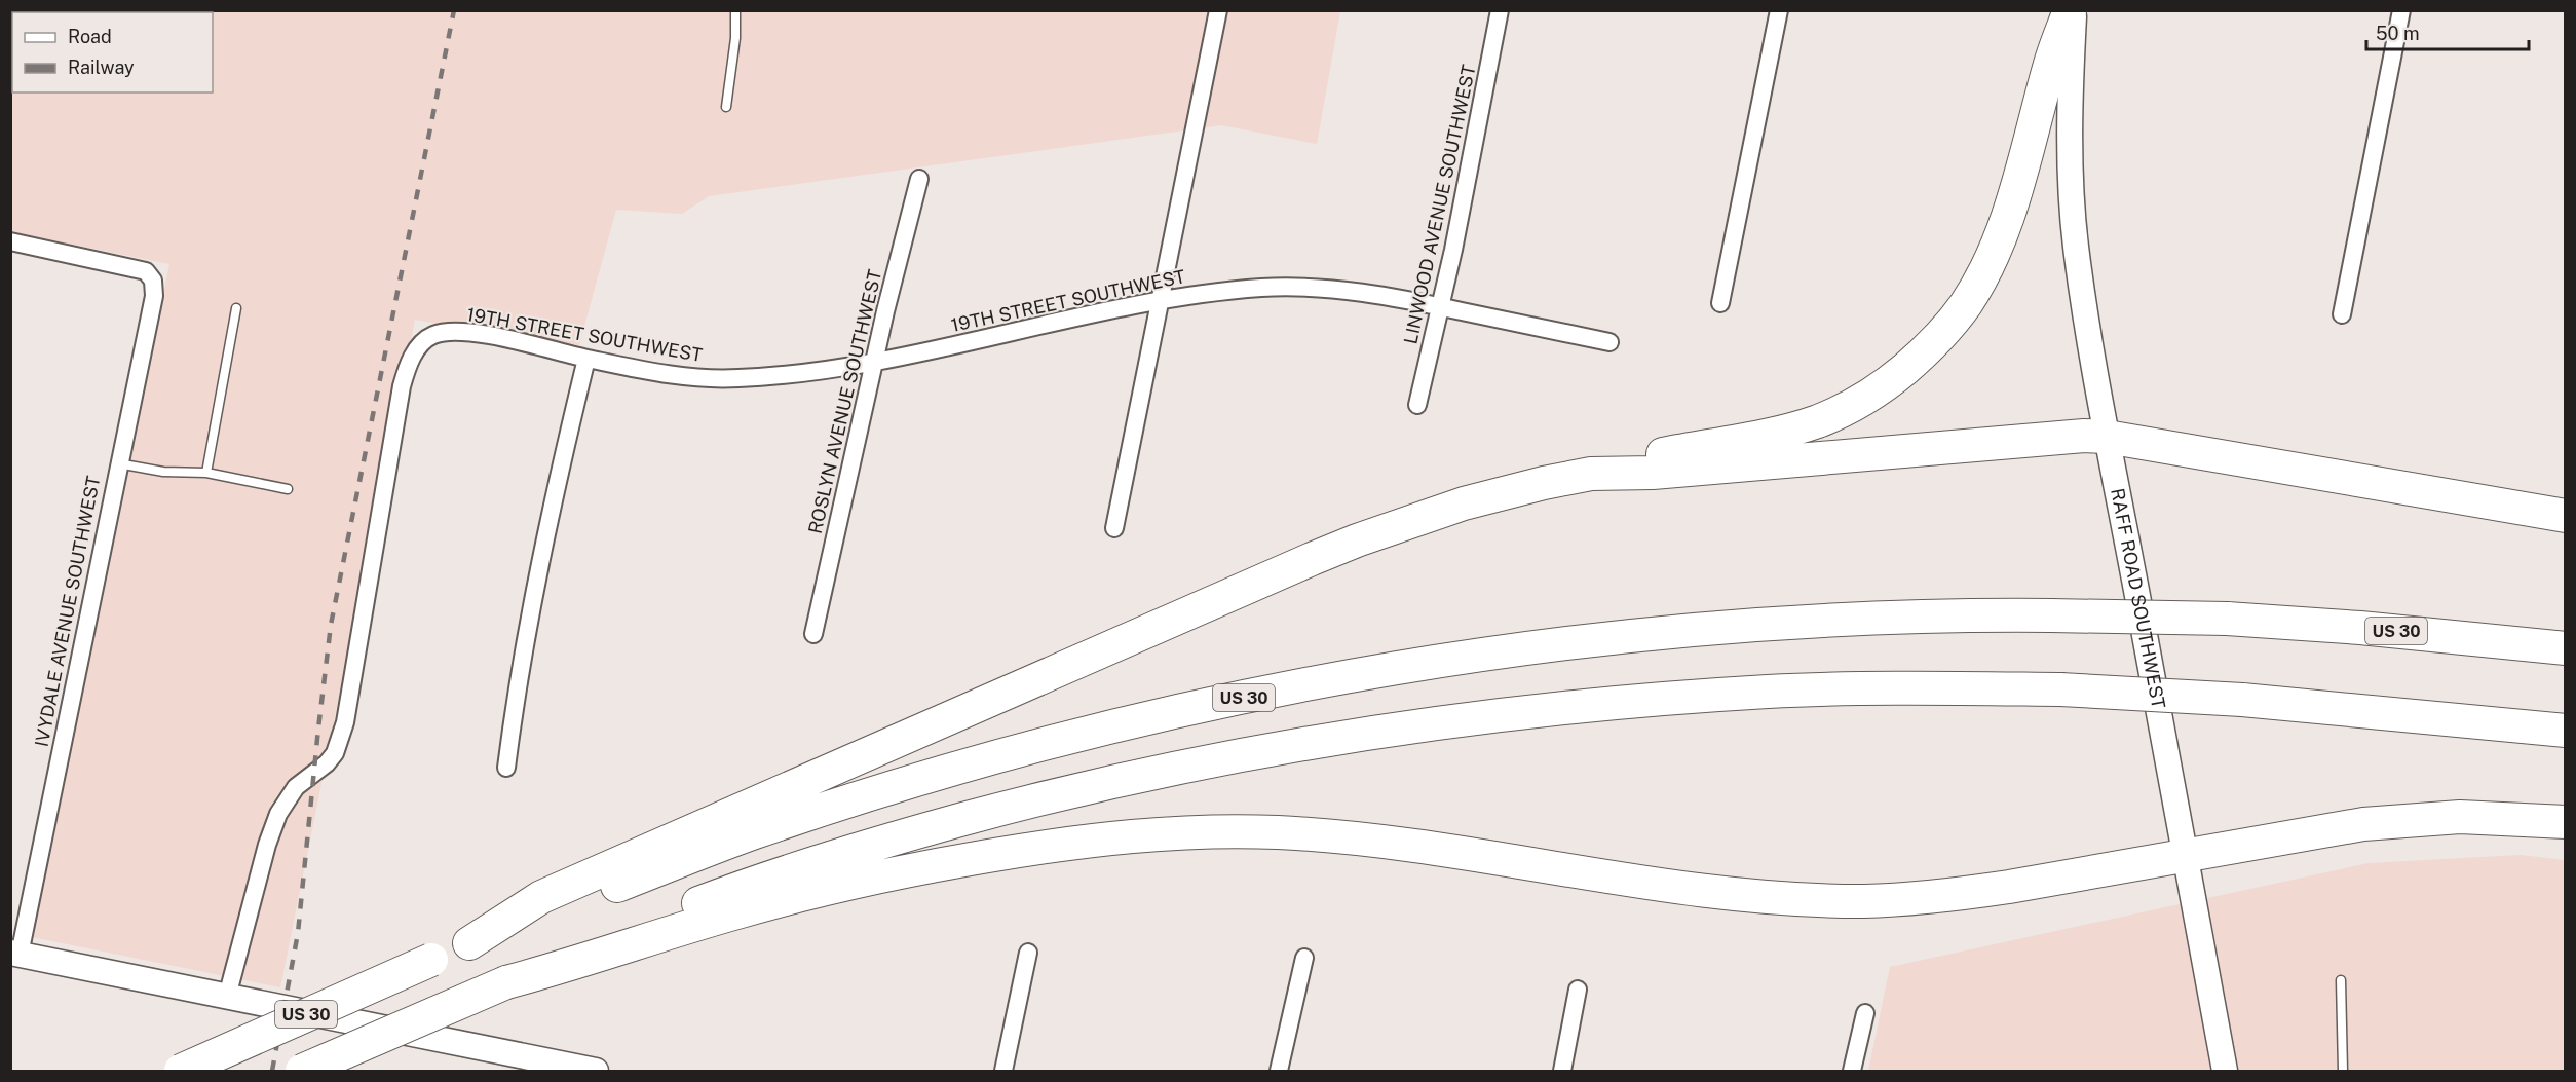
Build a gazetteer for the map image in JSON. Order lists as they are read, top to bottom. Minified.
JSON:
{"streets":{"highway":["US 30"],"street":["LINWOOD AVENUE SOUTHWEST","19TH STREET SOUTHWEST","ROSLYN AVENUE SOUTHWEST","RAFF ROAD SOUTHWEST","IVYDALE AVENUE SOUTHWEST"]},"crossings":[["LINWOOD AVENUE SOUTHWEST","19TH STREET SOUTHWEST"],["19TH STREET SOUTHWEST","ROSLYN AVENUE SOUTHWEST"]],"legend":["Road","Railway"],"scale_bar":"50 m"}
